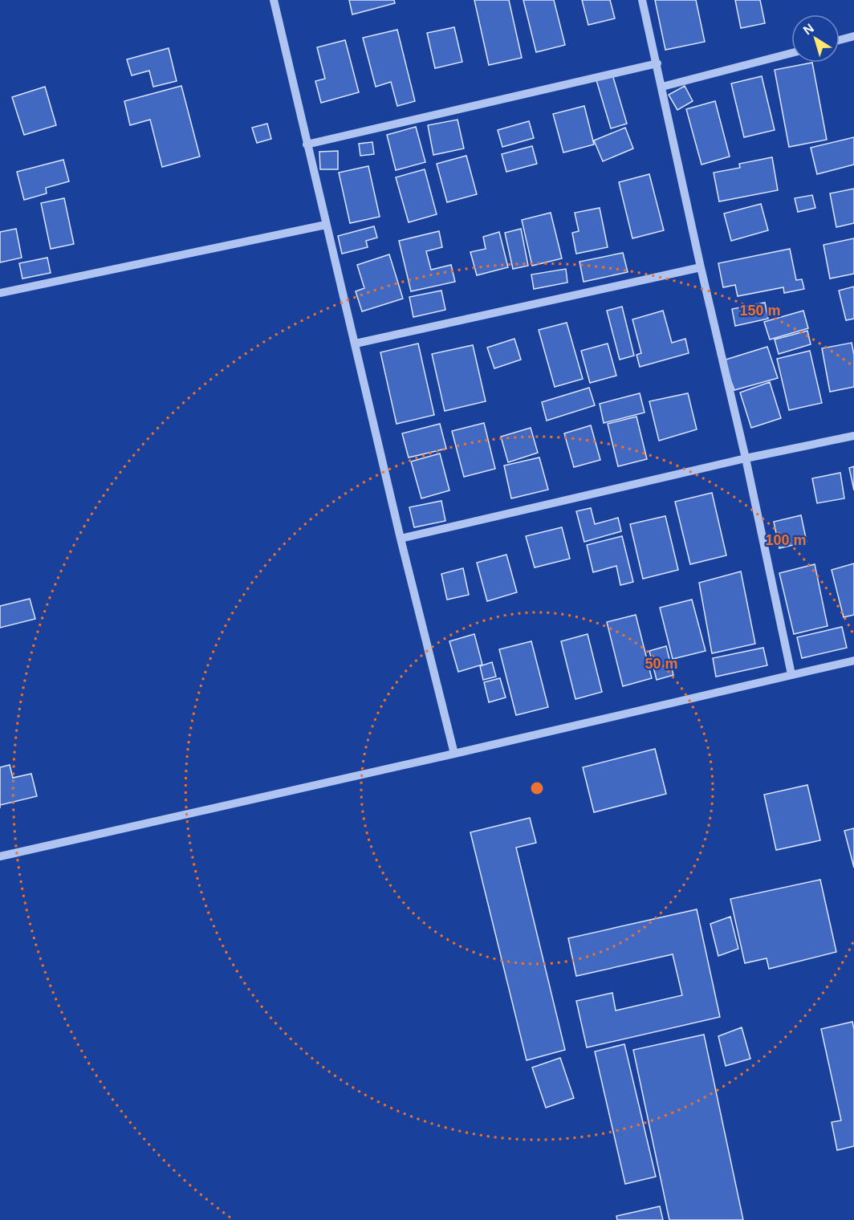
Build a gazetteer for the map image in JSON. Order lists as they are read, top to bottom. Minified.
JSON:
{"north":"top left","rings":["150 m","100 m","50 m"]}
